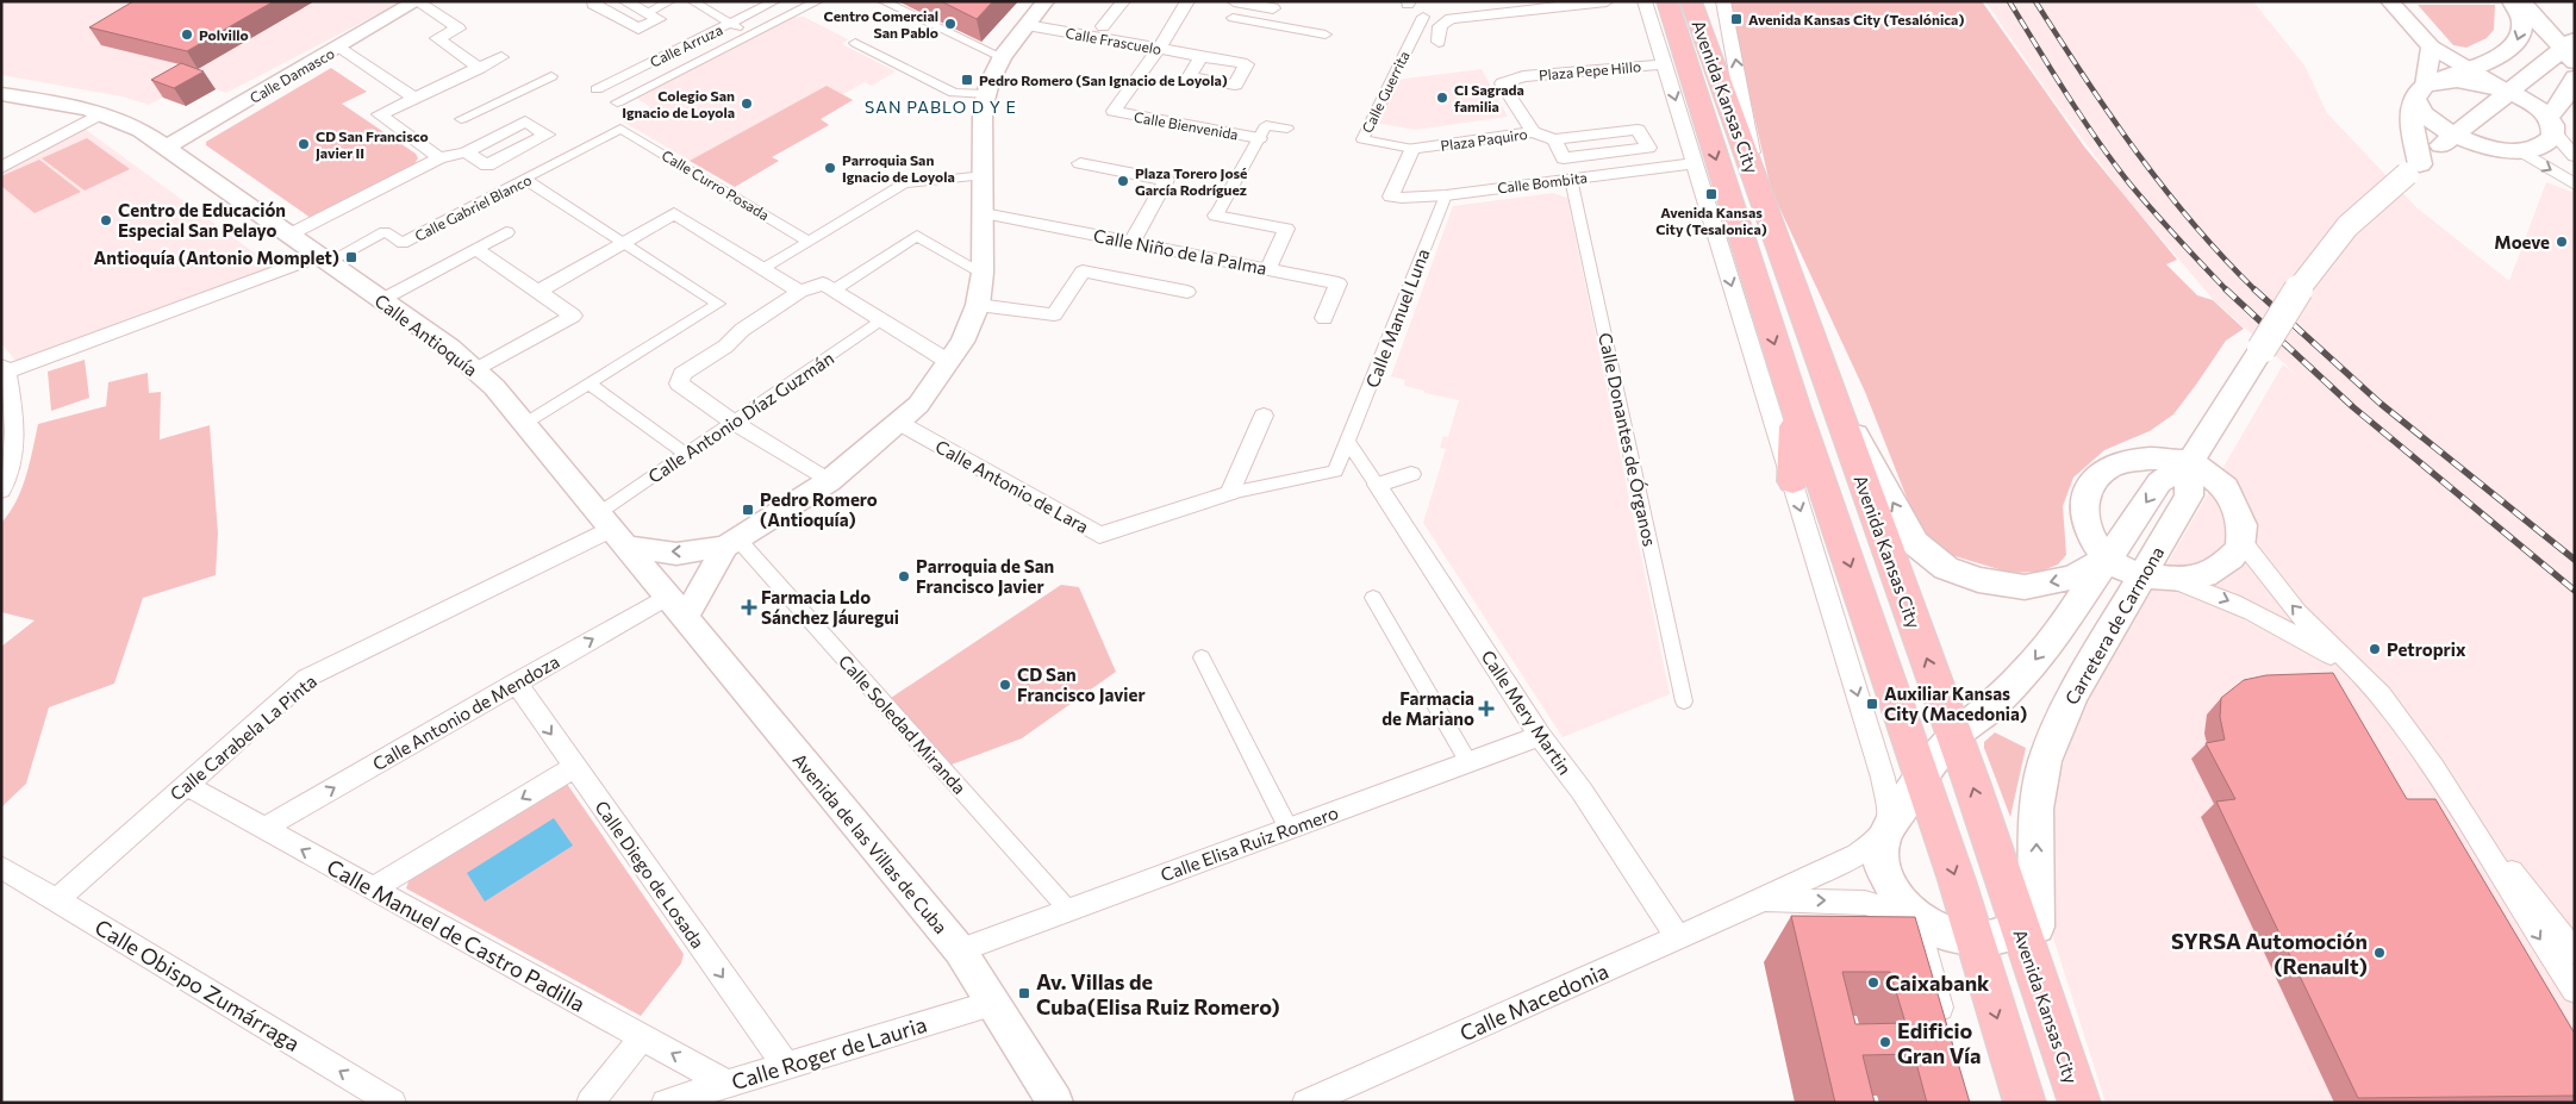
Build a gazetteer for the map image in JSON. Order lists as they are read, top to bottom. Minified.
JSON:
{"streets":{"main road":["Avenida Kansas City","Carretera de Carmona"],"street":["Calle Frascuelo","Calle Arruza","Plaza Pepe Hillo","Calle Damasco","Calle Guerrita","Calle Bienvenida","Plaza Paquiro","Calle Bombita","Calle Curro Posada","Calle Gabriel Blanco","Calle Niño de la Palma","Calle Manuel Luna","Calle Antioquía","Calle Antonio Díaz Guzmán","Calle Donantes de Órganos","Calle Antonio de Lara","Calle Antonio de Mendoza","Calle Mery Martin","Calle Soledad Miranda","Calle Carabela La Pinta","Avenida de las Villas de Cuba","Calle Elisa Ruiz Romero","Calle Diego de Losada","Calle Manuel de Castro Padilla","Calle Obispo Zumárraga","Calle Macedonia","Calle Roger de Lauria"]},"crossings":[["Calle Frascuelo","Calle Bienvenida"],["Plaza Pepe Hillo","Plaza Paquiro"],["Calle Damasco","Calle Antioquía"],["Calle Guerrita","Plaza Paquiro"],["Calle Guerrita","Calle Bombita"],["Avenida Kansas City","Carretera de Carmona"],["Plaza Paquiro","Calle Bombita"],["Calle Bombita","Calle Manuel Luna"],["Calle Bombita","Calle Donantes de Órganos"],["Calle Curro Posada","Calle Gabriel Blanco"],["Calle Gabriel Blanco","Calle Antioquía"],["Calle Manuel Luna","Calle Antonio de Lara"],["Calle Manuel Luna","Calle Mery Martin"],["Calle Antioquía","Calle Antonio Díaz Guzmán"],["Calle Antioquía","Calle Antonio de Mendoza"],["Calle Antioquía","Calle Carabela La Pinta"],["Calle Antioquía","Avenida de las Villas de Cuba"],["Calle Antonio Díaz Guzmán","Calle Carabela La Pinta"],["Calle Antonio de Lara","Calle Mery Martin"],["Carretera de Carmona","Calle Macedonia"],["Calle Antonio de Mendoza","Avenida de las Villas de Cuba"],["Calle Antonio de Mendoza","Calle Diego de Losada"],["Calle Antonio de Mendoza","Calle Manuel de Castro Padilla"],["Calle Mery Martin","Calle Elisa Ruiz Romero"],["Calle Mery Martin","Calle Macedonia"],["Calle Soledad Miranda","Calle Elisa Ruiz Romero"],["Calle Carabela La Pinta","Calle Manuel de Castro Padilla"],["Calle Carabela La Pinta","Calle Obispo Zumárraga"],["Avenida de las Villas de Cuba","Calle Elisa Ruiz Romero"],["Avenida de las Villas de Cuba","Calle Roger de Lauria"],["Calle Diego de Losada","Calle Roger de Lauria"],["Calle Manuel de Castro Padilla","Calle Roger de Lauria"]],"one_way":["Calle Diego de Losada","Calle Manuel de Castro Padilla","Calle Obispo Zumárraga"],"districts":["SAN PABLO D Y E"],"places":{"transit":["Avenida Kansas City (Tesalónica)","Pedro Romero (San Ignacio de Loyola)","Avenida Kansas City (Tesalonica)","Antioquía (Antonio Momplet)","Pedro Romero (Antioquía)","Auxiliar Kansas City (Macedonia)","Av. Villas de Cuba(Elisa Ruiz Romero)"],"other":["Centro Comercial San Pablo","Polvillo","CI Sagrada familia","Colegio San Ignacio de Loyola","CD San Francisco Javier II","Parroquia San Ignacio de Loyola","Plaza Torero José García Rodríguez","Centro de Educación Especial San Pelayo","Moeve","Parroquia de San Francisco Javier","Petroprix","CD San Francisco Javier","SYRSA Automoción (Renault)","Caixabank","Edificio Gran Vía"],"health":["Farmacia Ldo Sánchez Jáuregui","Farmacia de Mariano"]}}
